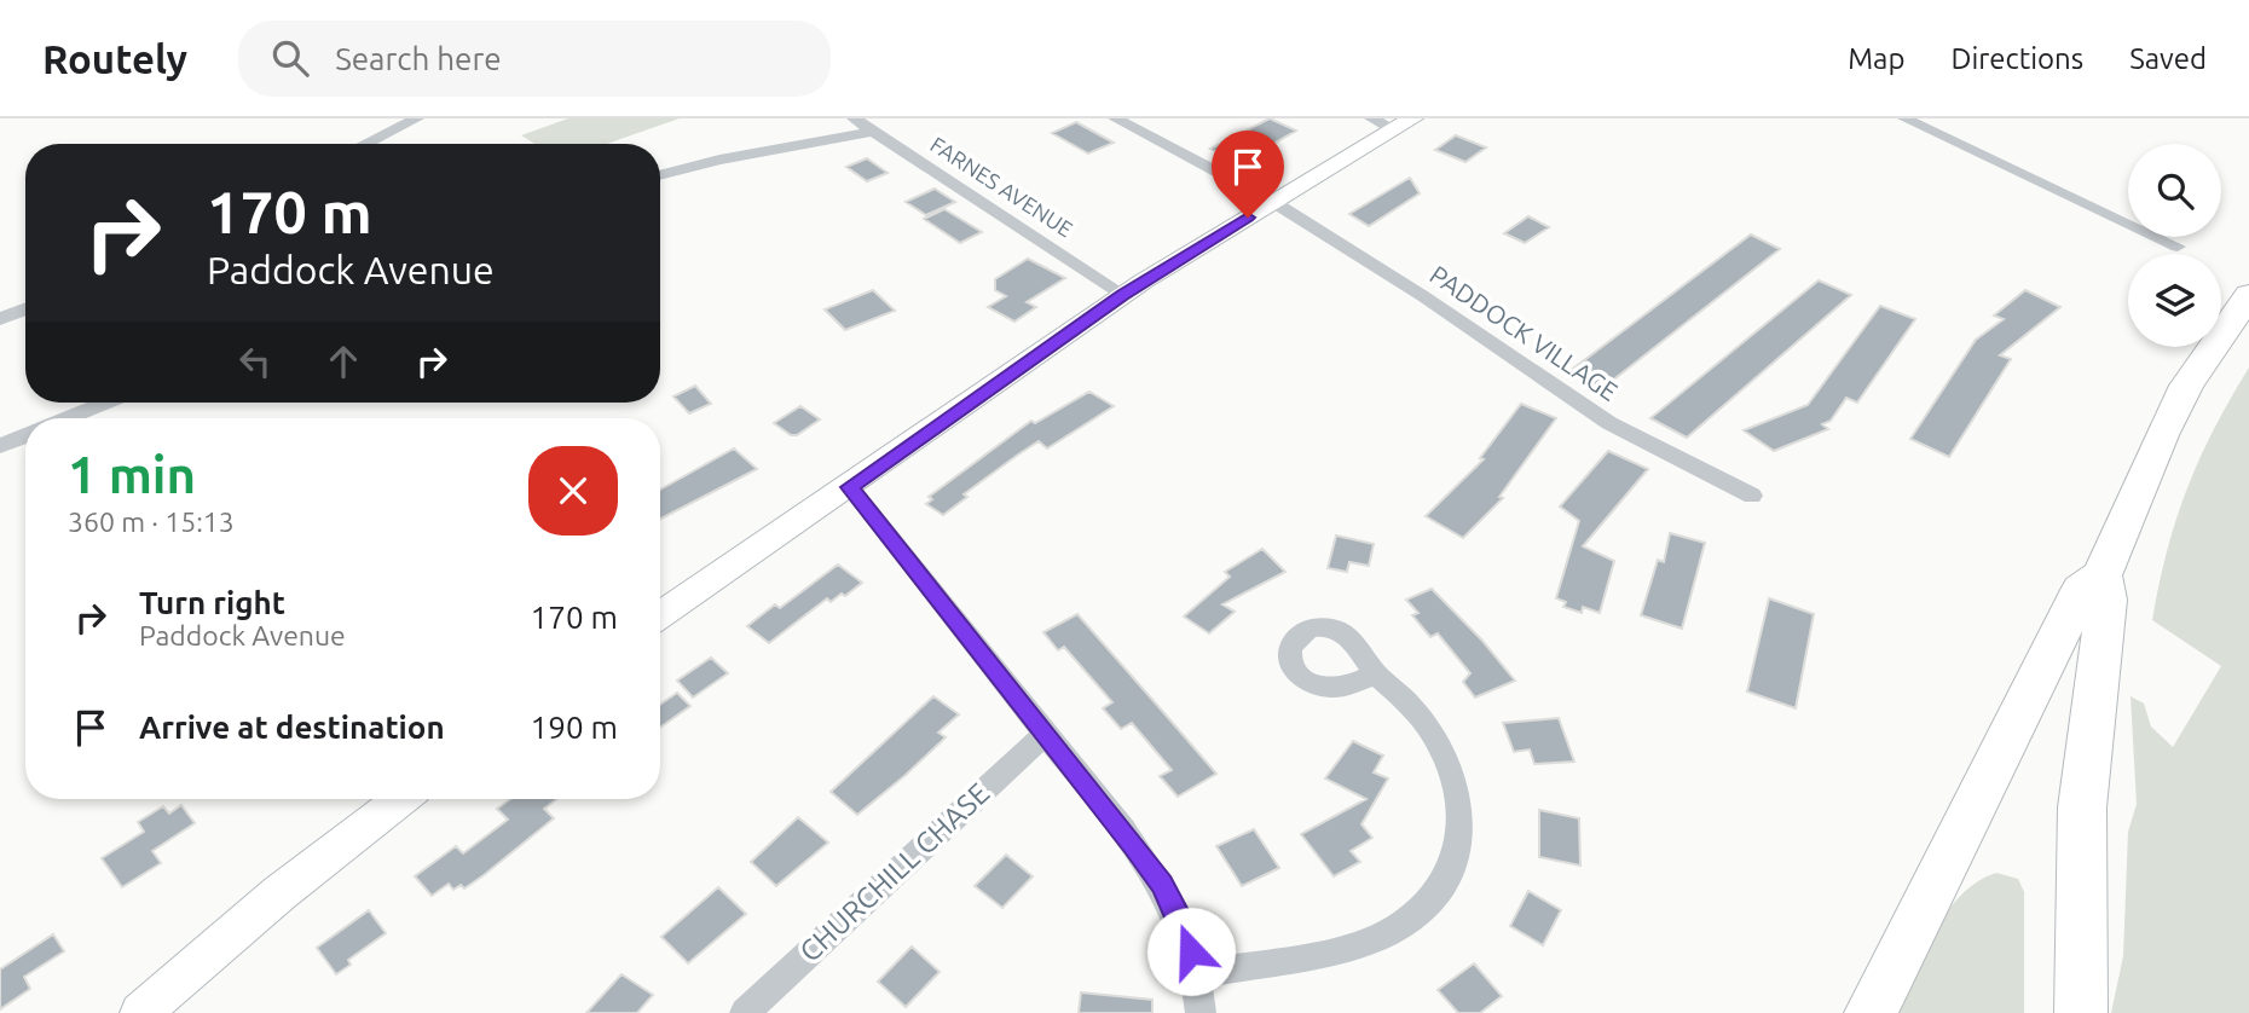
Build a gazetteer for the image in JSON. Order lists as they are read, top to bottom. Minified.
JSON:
{"streets":{"street":["FARNES AVENUE","PADDOCK VILLAGE","CHURCHILL CHASE"]},"page":{"header":"Routely","search":"Search here","nav":["Map","Directions","Saved"],"turn":["170 m","Paddock Avenue"],"heading":["1 min","360 m · 15:13"],"list":[{"name":"Turn right","note":"Paddock Avenue","value":"170 m"},{"name":"Arrive at destination","value":"190 m"}]}}
